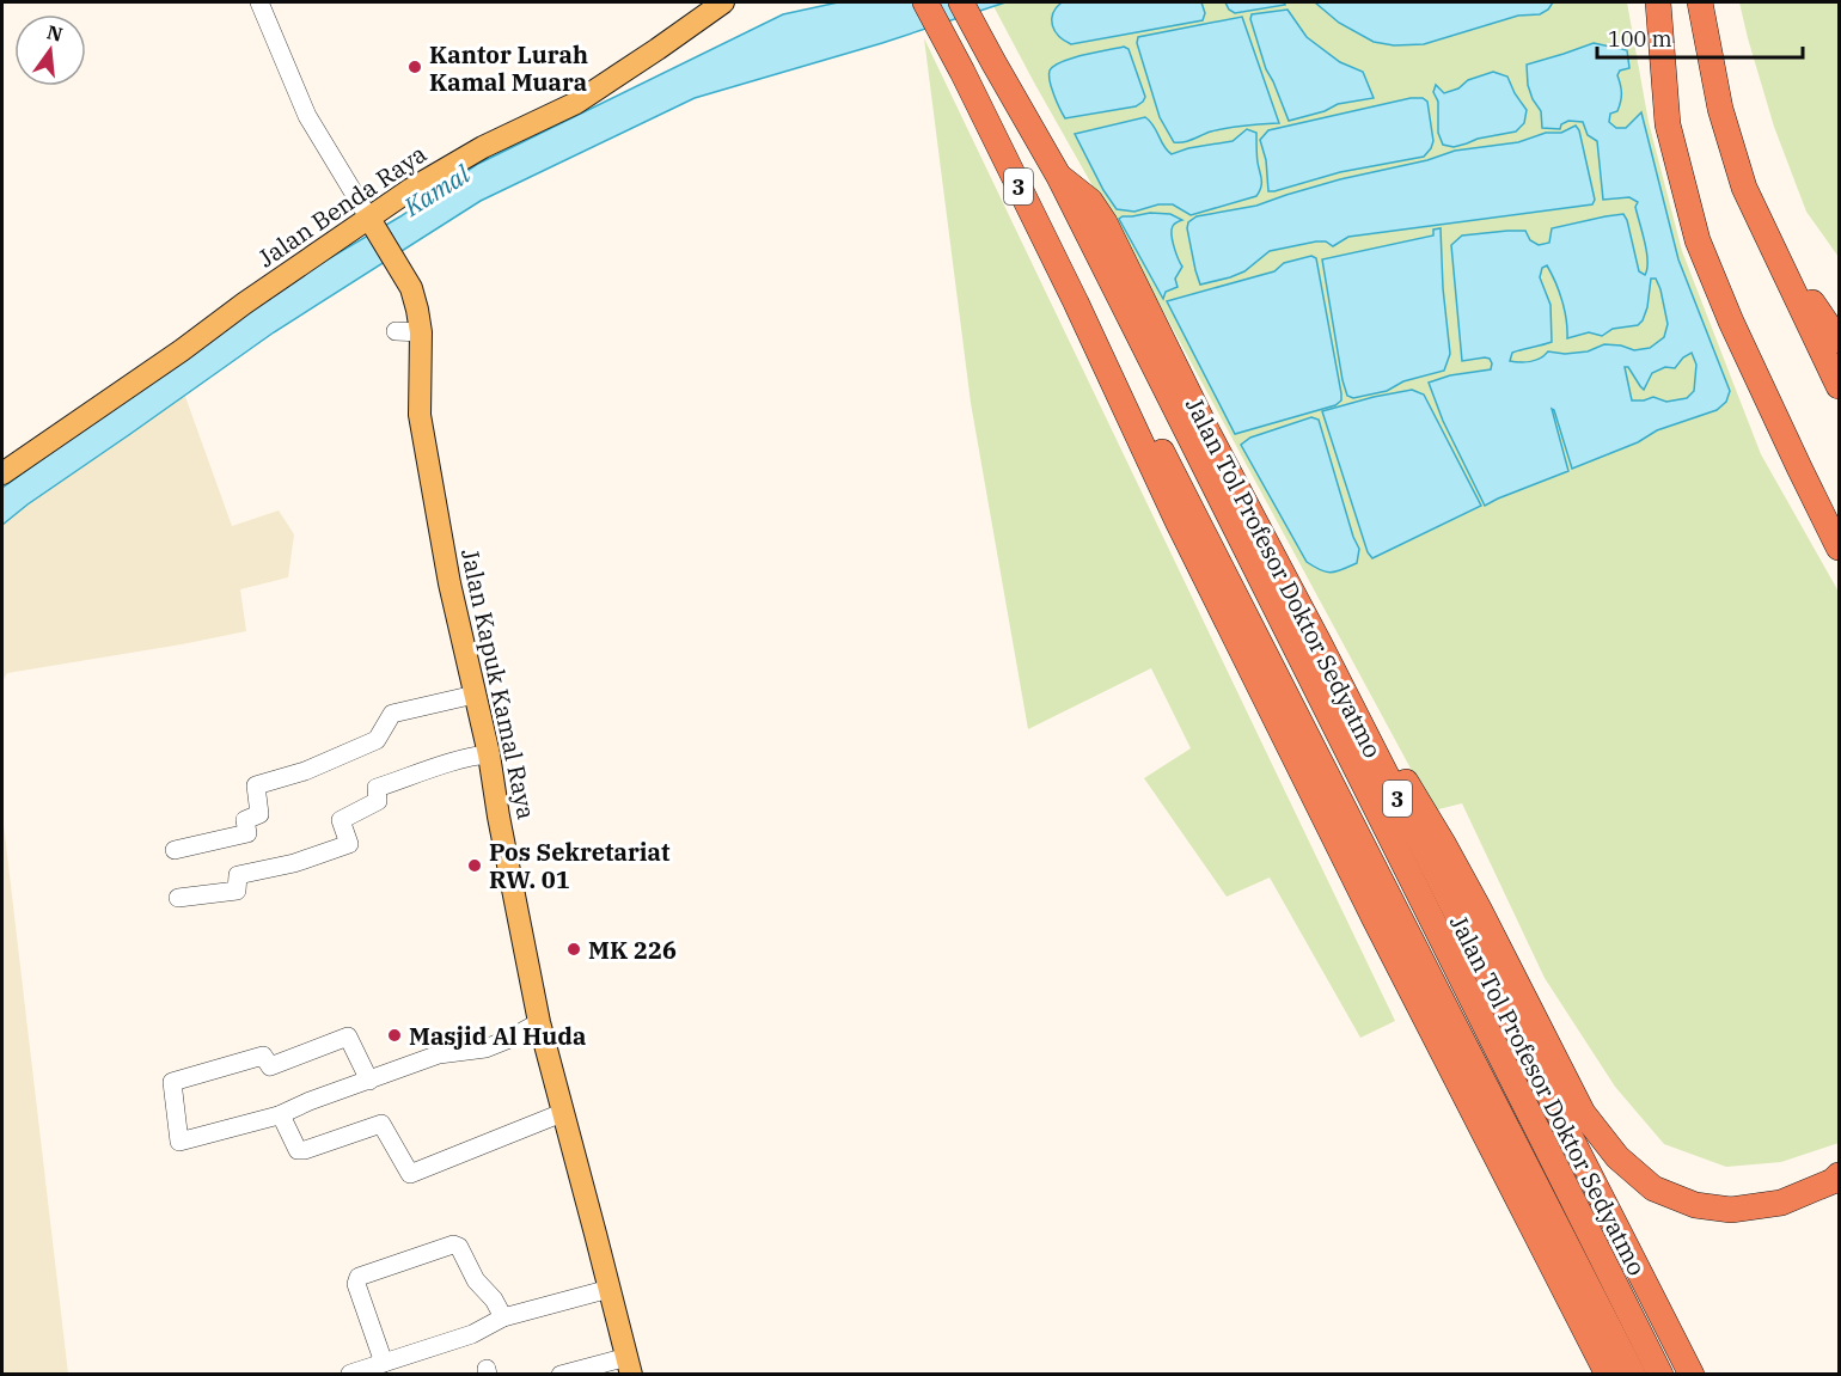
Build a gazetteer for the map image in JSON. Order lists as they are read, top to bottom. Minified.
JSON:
{"streets":{"highway":["3","Jalan Tol Profesor Doktor Sedyatmo"],"main road":["Jalan Benda Raya","Jalan Kapuk Kamal Raya"]},"crossings":[["Jalan Benda Raya","Jalan Kapuk Kamal Raya"]],"water":["Kamal"],"places":["Kantor Lurah Kamal Muara","Pos Sekretariat RW. 01","MK 226","Masjid Al Huda"],"scale_bar":"100 m","north":"top"}
